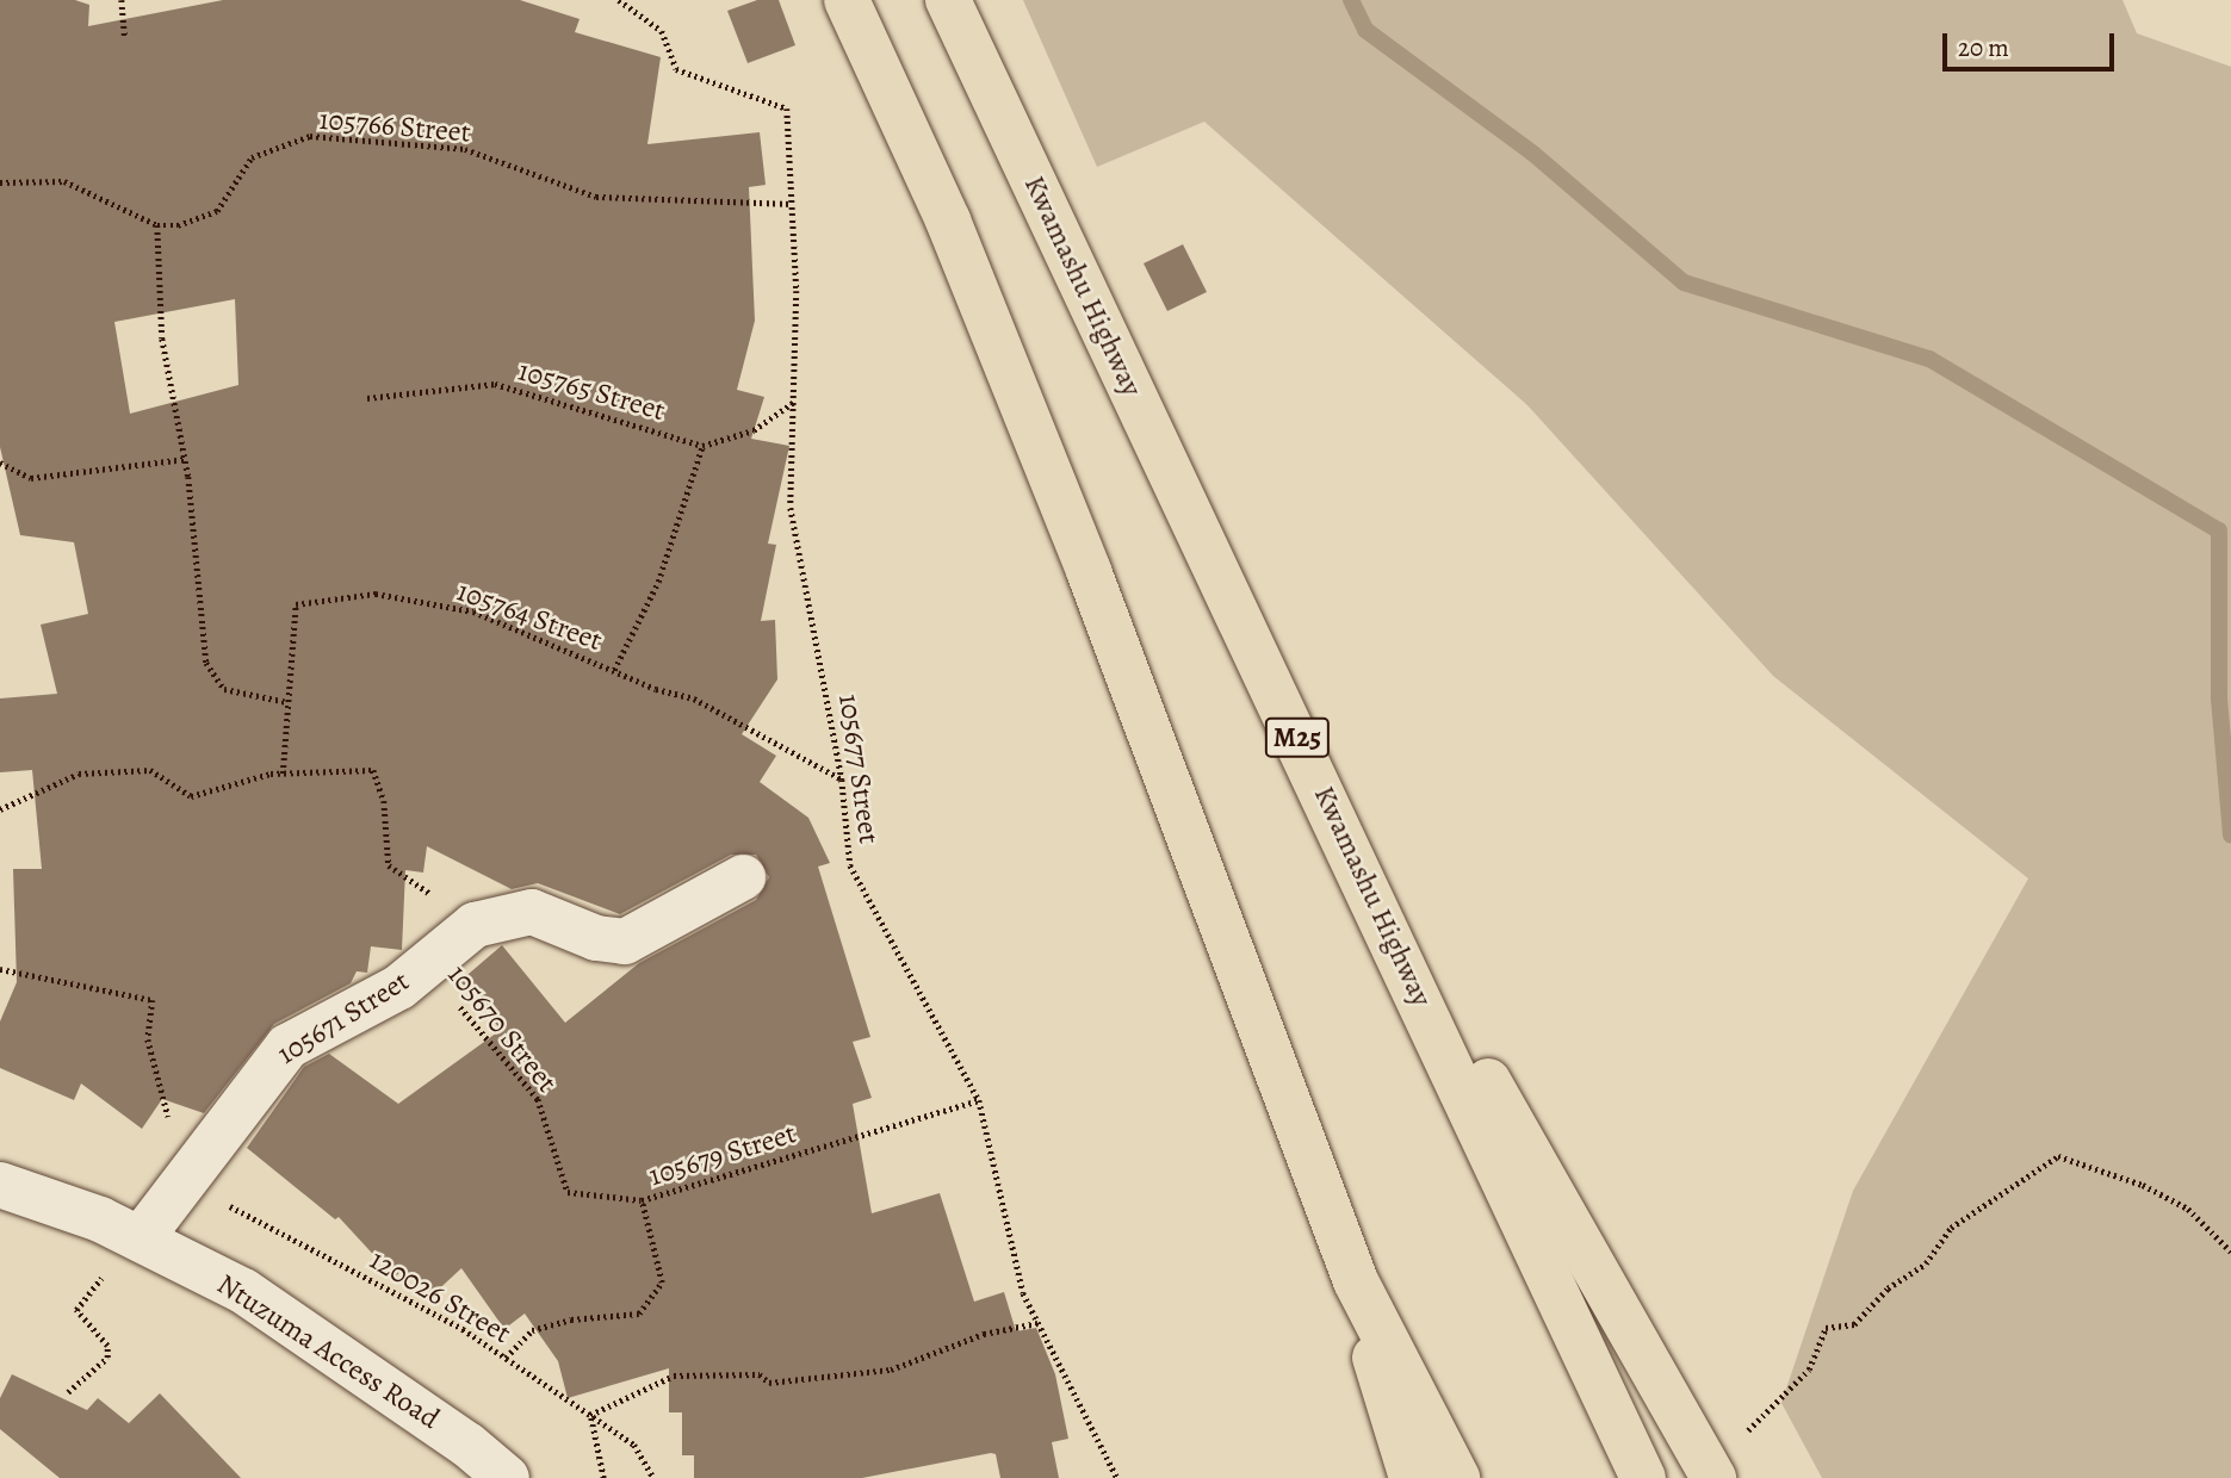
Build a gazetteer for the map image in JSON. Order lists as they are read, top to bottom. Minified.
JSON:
{"streets":{"main road":["Kwamashu Highway","M25"],"street":["105671 Street","Ntuzuma Access Road"],"path":["105766 Street","105765 Street","105764 Street","105677 Street","105670 Street","105679 Street","120026 Street"]},"crossings":[["105766 Street","105677 Street"],["105764 Street","105677 Street"],["105677 Street","105679 Street"],["105671 Street","105670 Street"],["105671 Street","120026 Street"],["105671 Street","Ntuzuma Access Road"],["105670 Street","105679 Street"],["105679 Street","120026 Street"]],"scale_bar":"20 m"}
